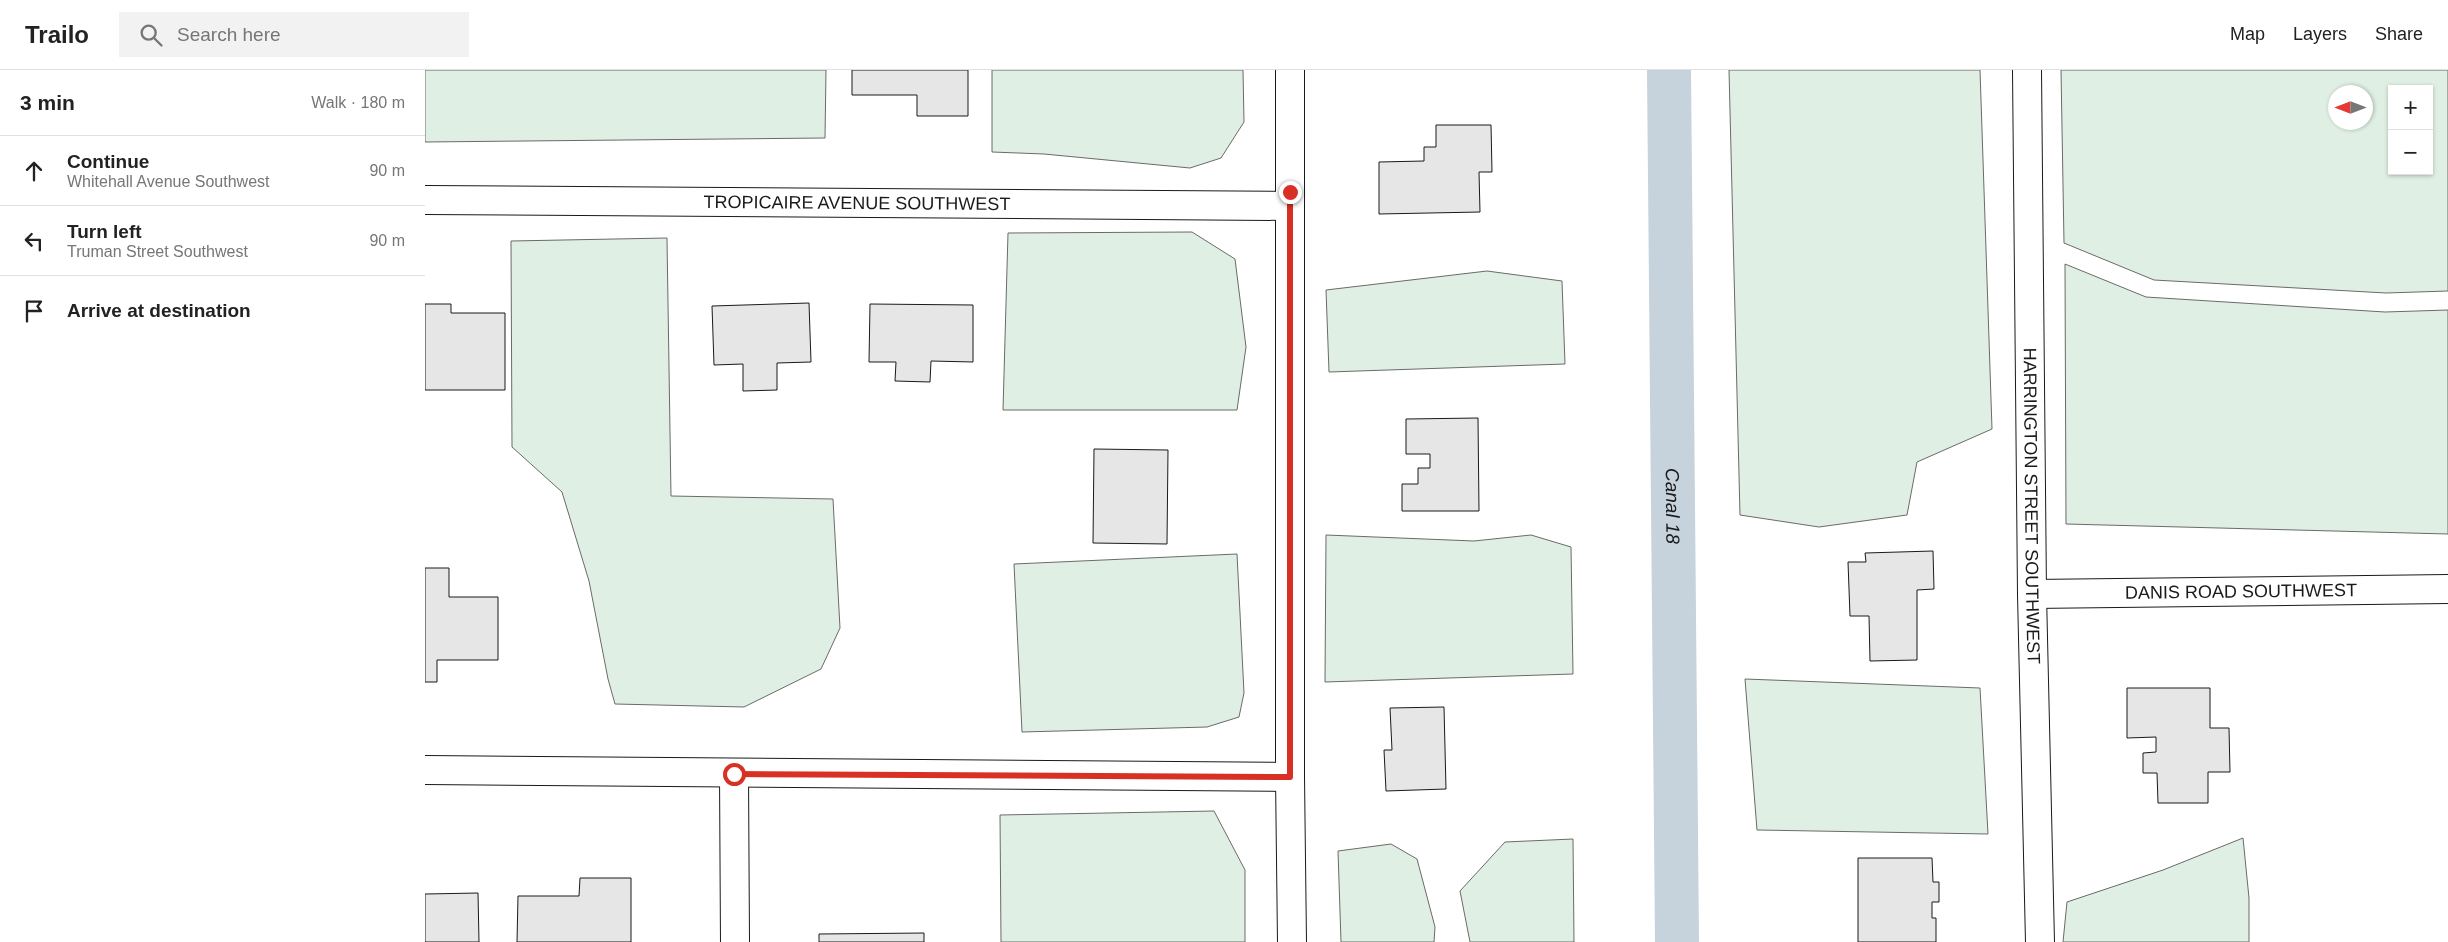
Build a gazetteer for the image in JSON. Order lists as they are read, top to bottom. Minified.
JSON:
{"streets":{"street":["TROPICAIRE AVENUE SOUTHWEST","HARRINGTON STREET SOUTHWEST","DANIS ROAD SOUTHWEST"]},"crossings":[["HARRINGTON STREET SOUTHWEST","DANIS ROAD SOUTHWEST"]],"water":["Canal 18"],"north":"left","page":{"header":"Trailo","search":"Search here","nav":["Map","Layers","Share"],"heading":["3 min","Walk · 180 m"],"map_buttons":["+","−"],"list":[["Continue","Whitehall Avenue Southwest","90 m"],["Turn left","Truman Street Southwest","90 m"],"Arrive at destination"]}}
